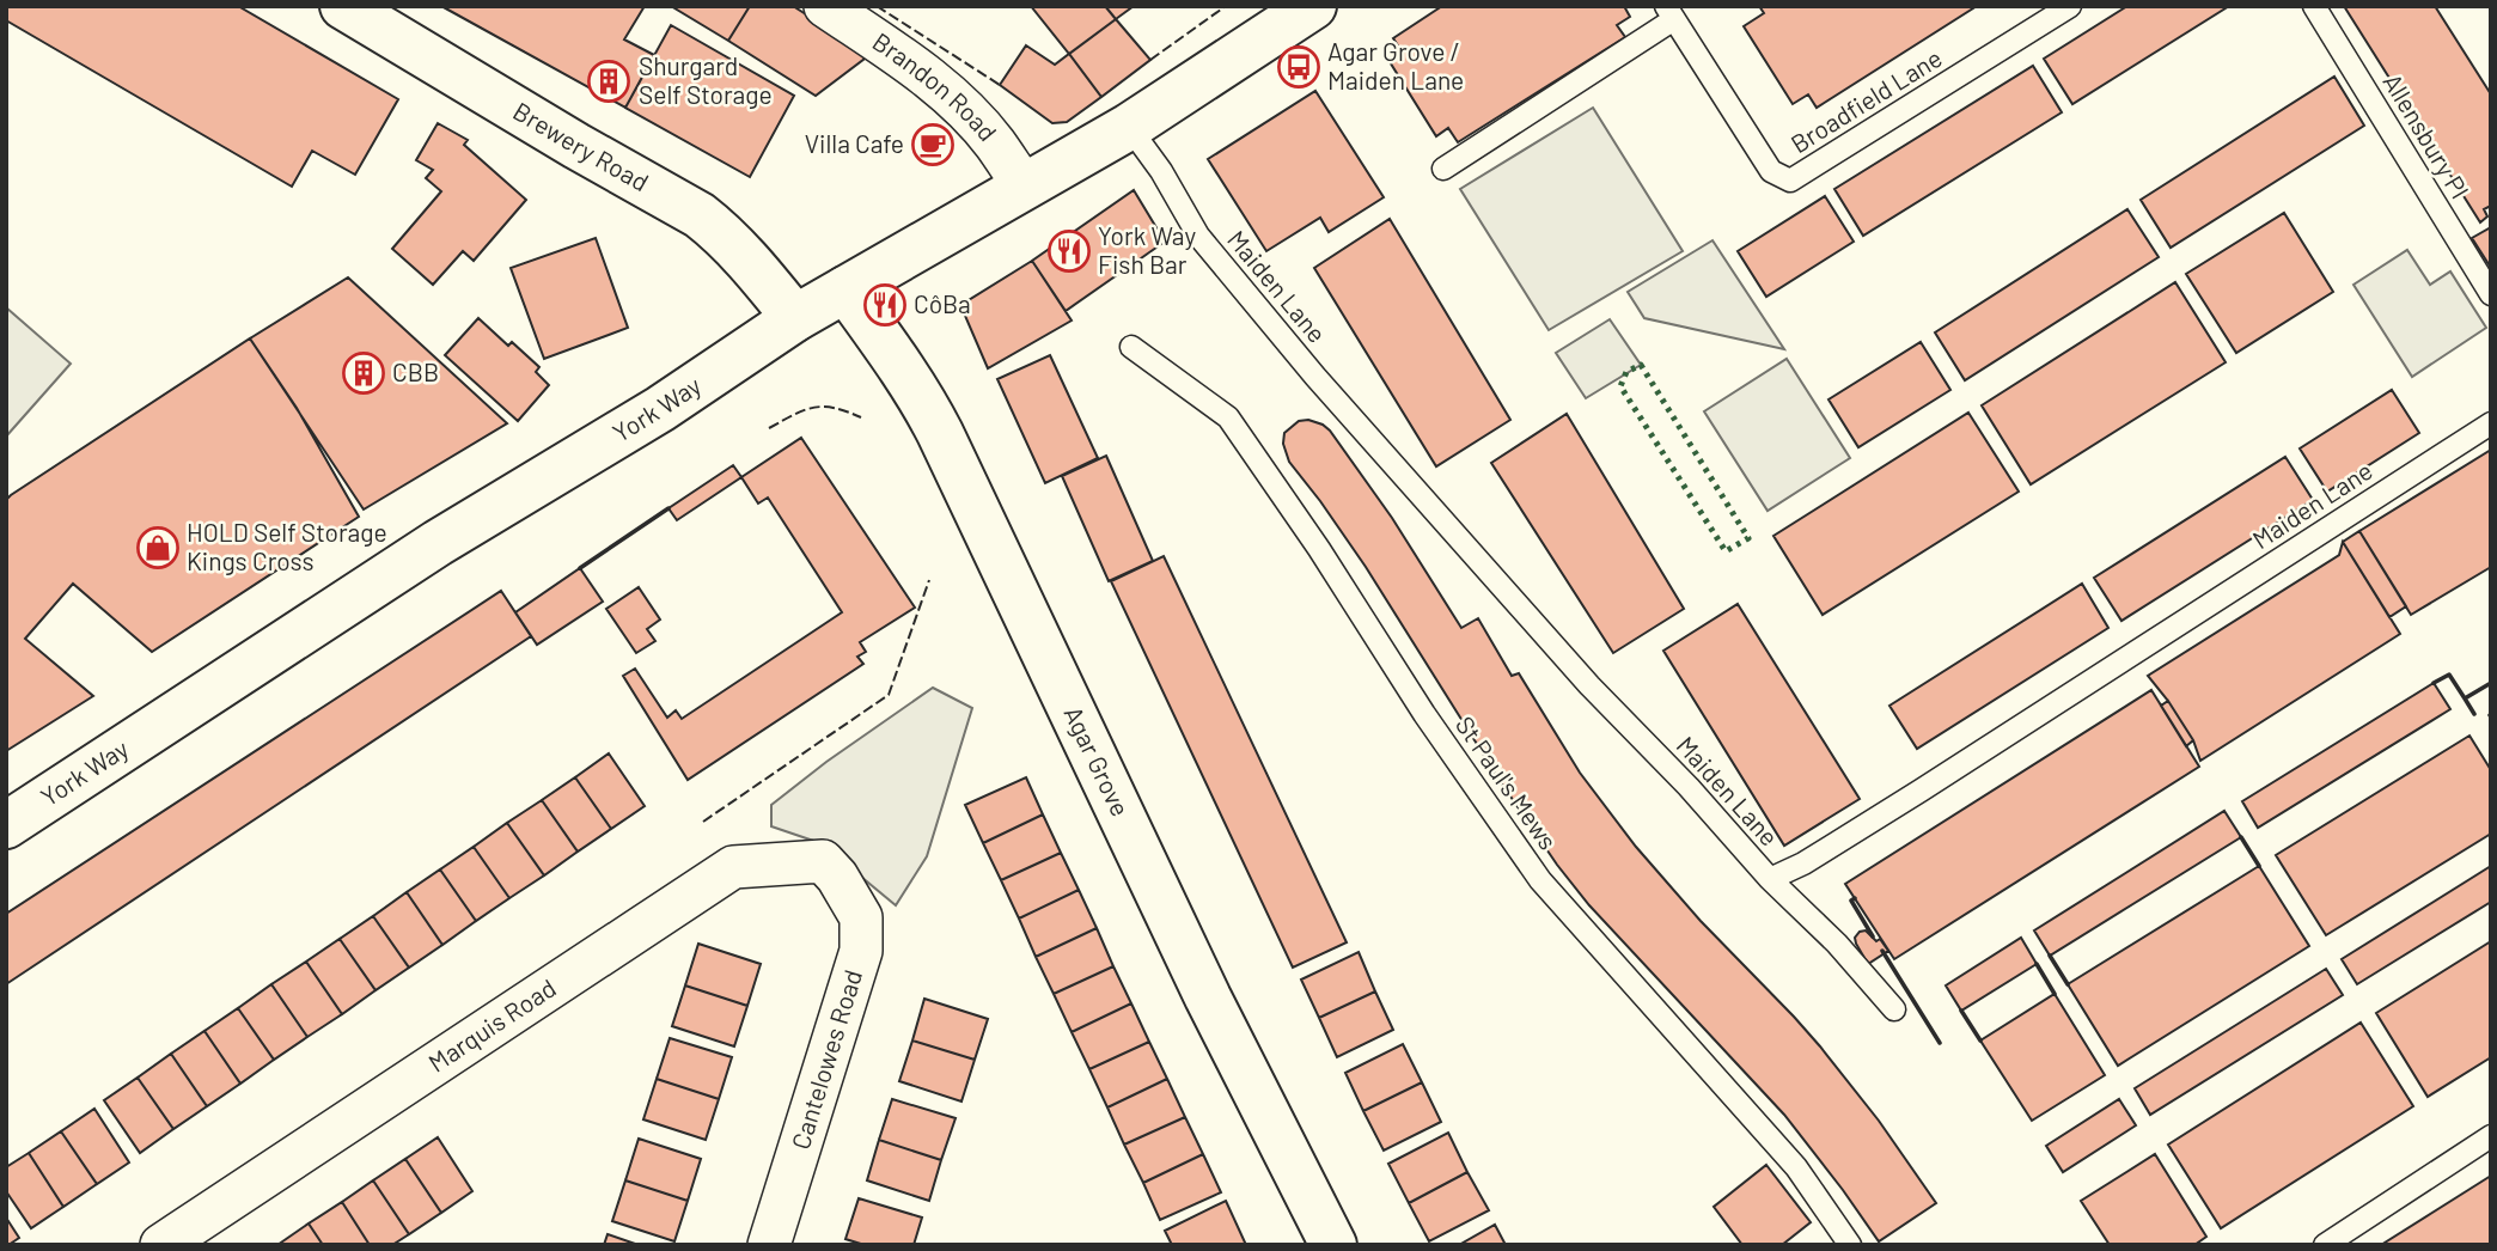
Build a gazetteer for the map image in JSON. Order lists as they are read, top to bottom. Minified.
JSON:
{"streets":{"street":["Brandon Road","Brewery Road","York Way","Agar Grove","Marquis Road","Cantelowes Road"],"lane":["Broadfield Lane","Allensbury Pl","Maiden Lane","St Paul's Mews"]},"crossings":[["Brandon Road","York Way"],["Brewery Road","York Way"],["Maiden Lane","York Way"],["York Way","Agar Grove"],["Marquis Road","Cantelowes Road"]],"places":{"bus stop":["Agar Grove / Maiden Lane"],"building":["Shurgard Self Storage","CBB"],"cafe":["Villa Cafe"],"restaurant":["York Way Fish Bar","CôBa"],"shop":["HOLD Self Storage Kings Cross"]}}
